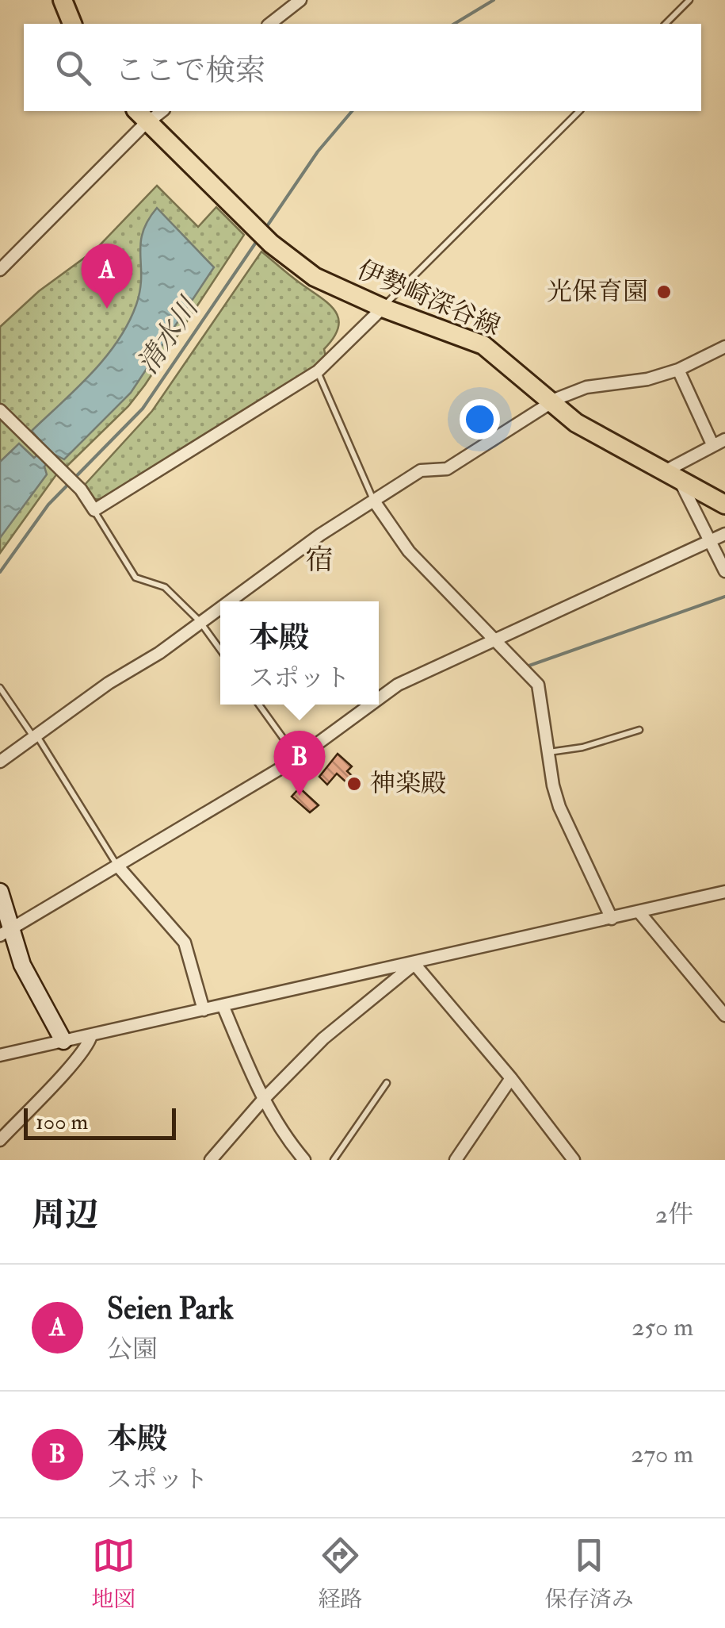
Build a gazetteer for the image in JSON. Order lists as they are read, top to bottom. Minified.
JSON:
{"streets":{"main road":["伊勢崎深谷線"]},"districts":["宿"],"water":["清水川"],"places":["光保育園","神楽殿"],"scale_bar":"100 m","page":{"search":"ここで検索","pins":["A","B"],"popup":["本殿","スポット"],"scale":"100 m","heading":["周辺","2件"],"list":[{"mark":"A","name":"Seien Park","note":"公園","value":"250 m"},{"mark":"B","name":"本殿","note":"スポット","value":"270 m"}],"nav":["地図","経路","保存済み"]}}
